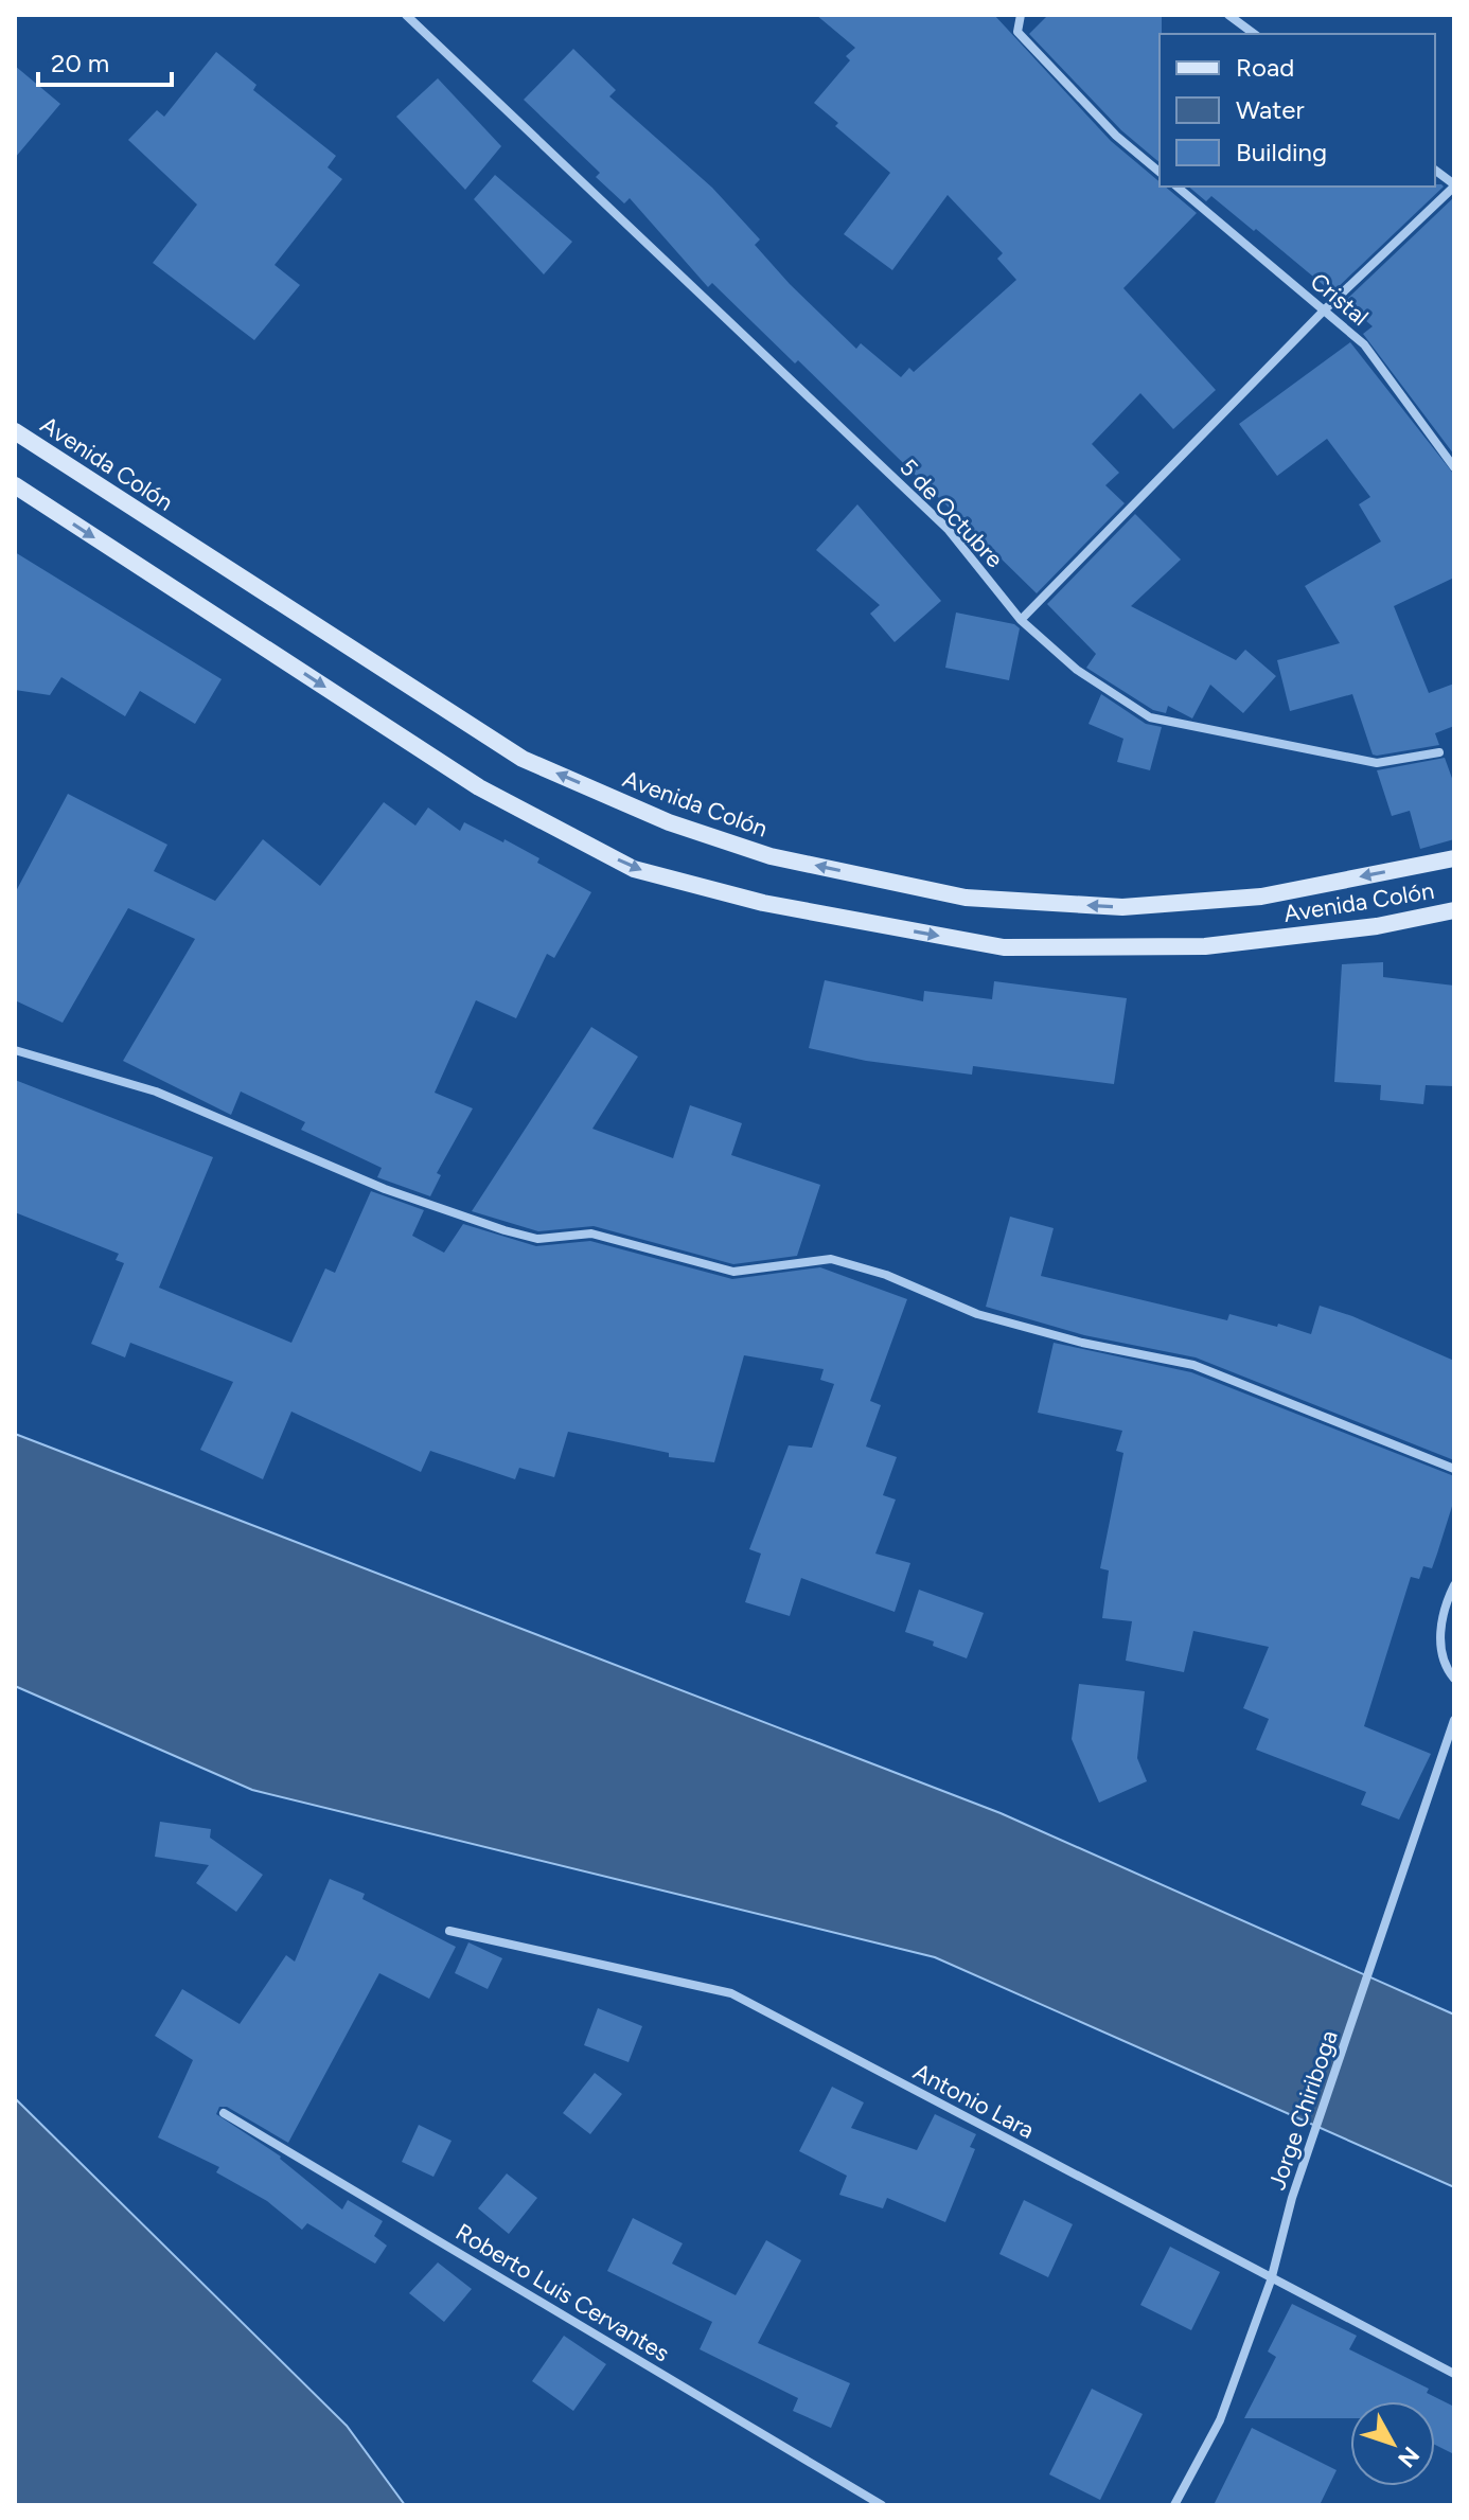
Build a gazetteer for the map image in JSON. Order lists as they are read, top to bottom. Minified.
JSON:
{"streets":{"main road":["Avenida Colón"],"street":["Cristal","5 de Octubre","Antonio Lara","Jorge Chiriboga","Roberto Luis Cervantes"]},"crossings":[["Antonio Lara","Jorge Chiriboga"]],"legend":["Road","Water","Building"],"scale_bar":"20 m","north":"bottom right"}
